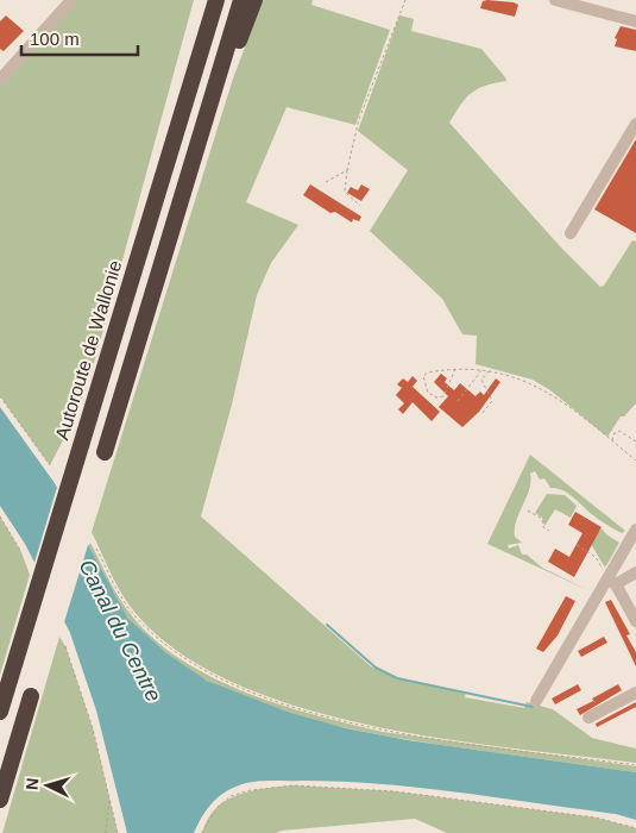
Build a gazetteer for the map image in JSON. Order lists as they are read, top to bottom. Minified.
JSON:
{"streets":{"highway":["Autoroute de Wallonie"]},"water":["Canal du Centre"],"scale_bar":"100 m","north":"left"}
